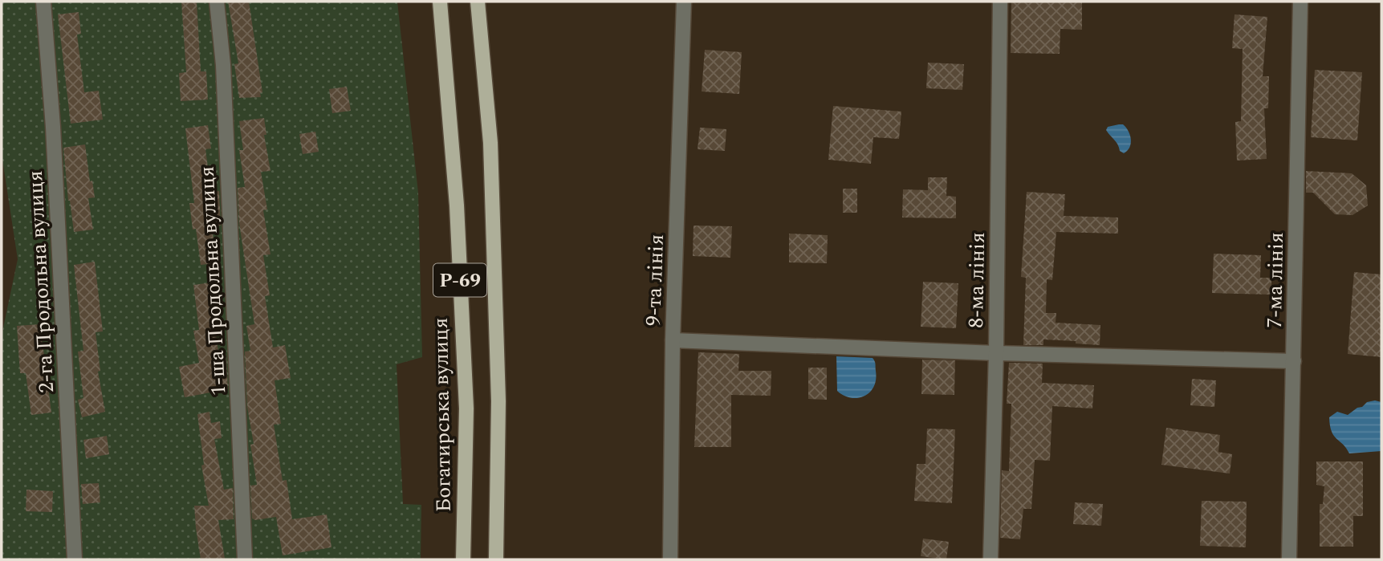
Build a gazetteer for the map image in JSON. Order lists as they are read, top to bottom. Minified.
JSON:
{"streets":{"main road":["Р-69","Богатирська вулиця"],"street":["9-та лінія","8-ма лінія","7-ма лінія","1-ша Продольна вулиця","2-га Продольна вулиця"]}}
